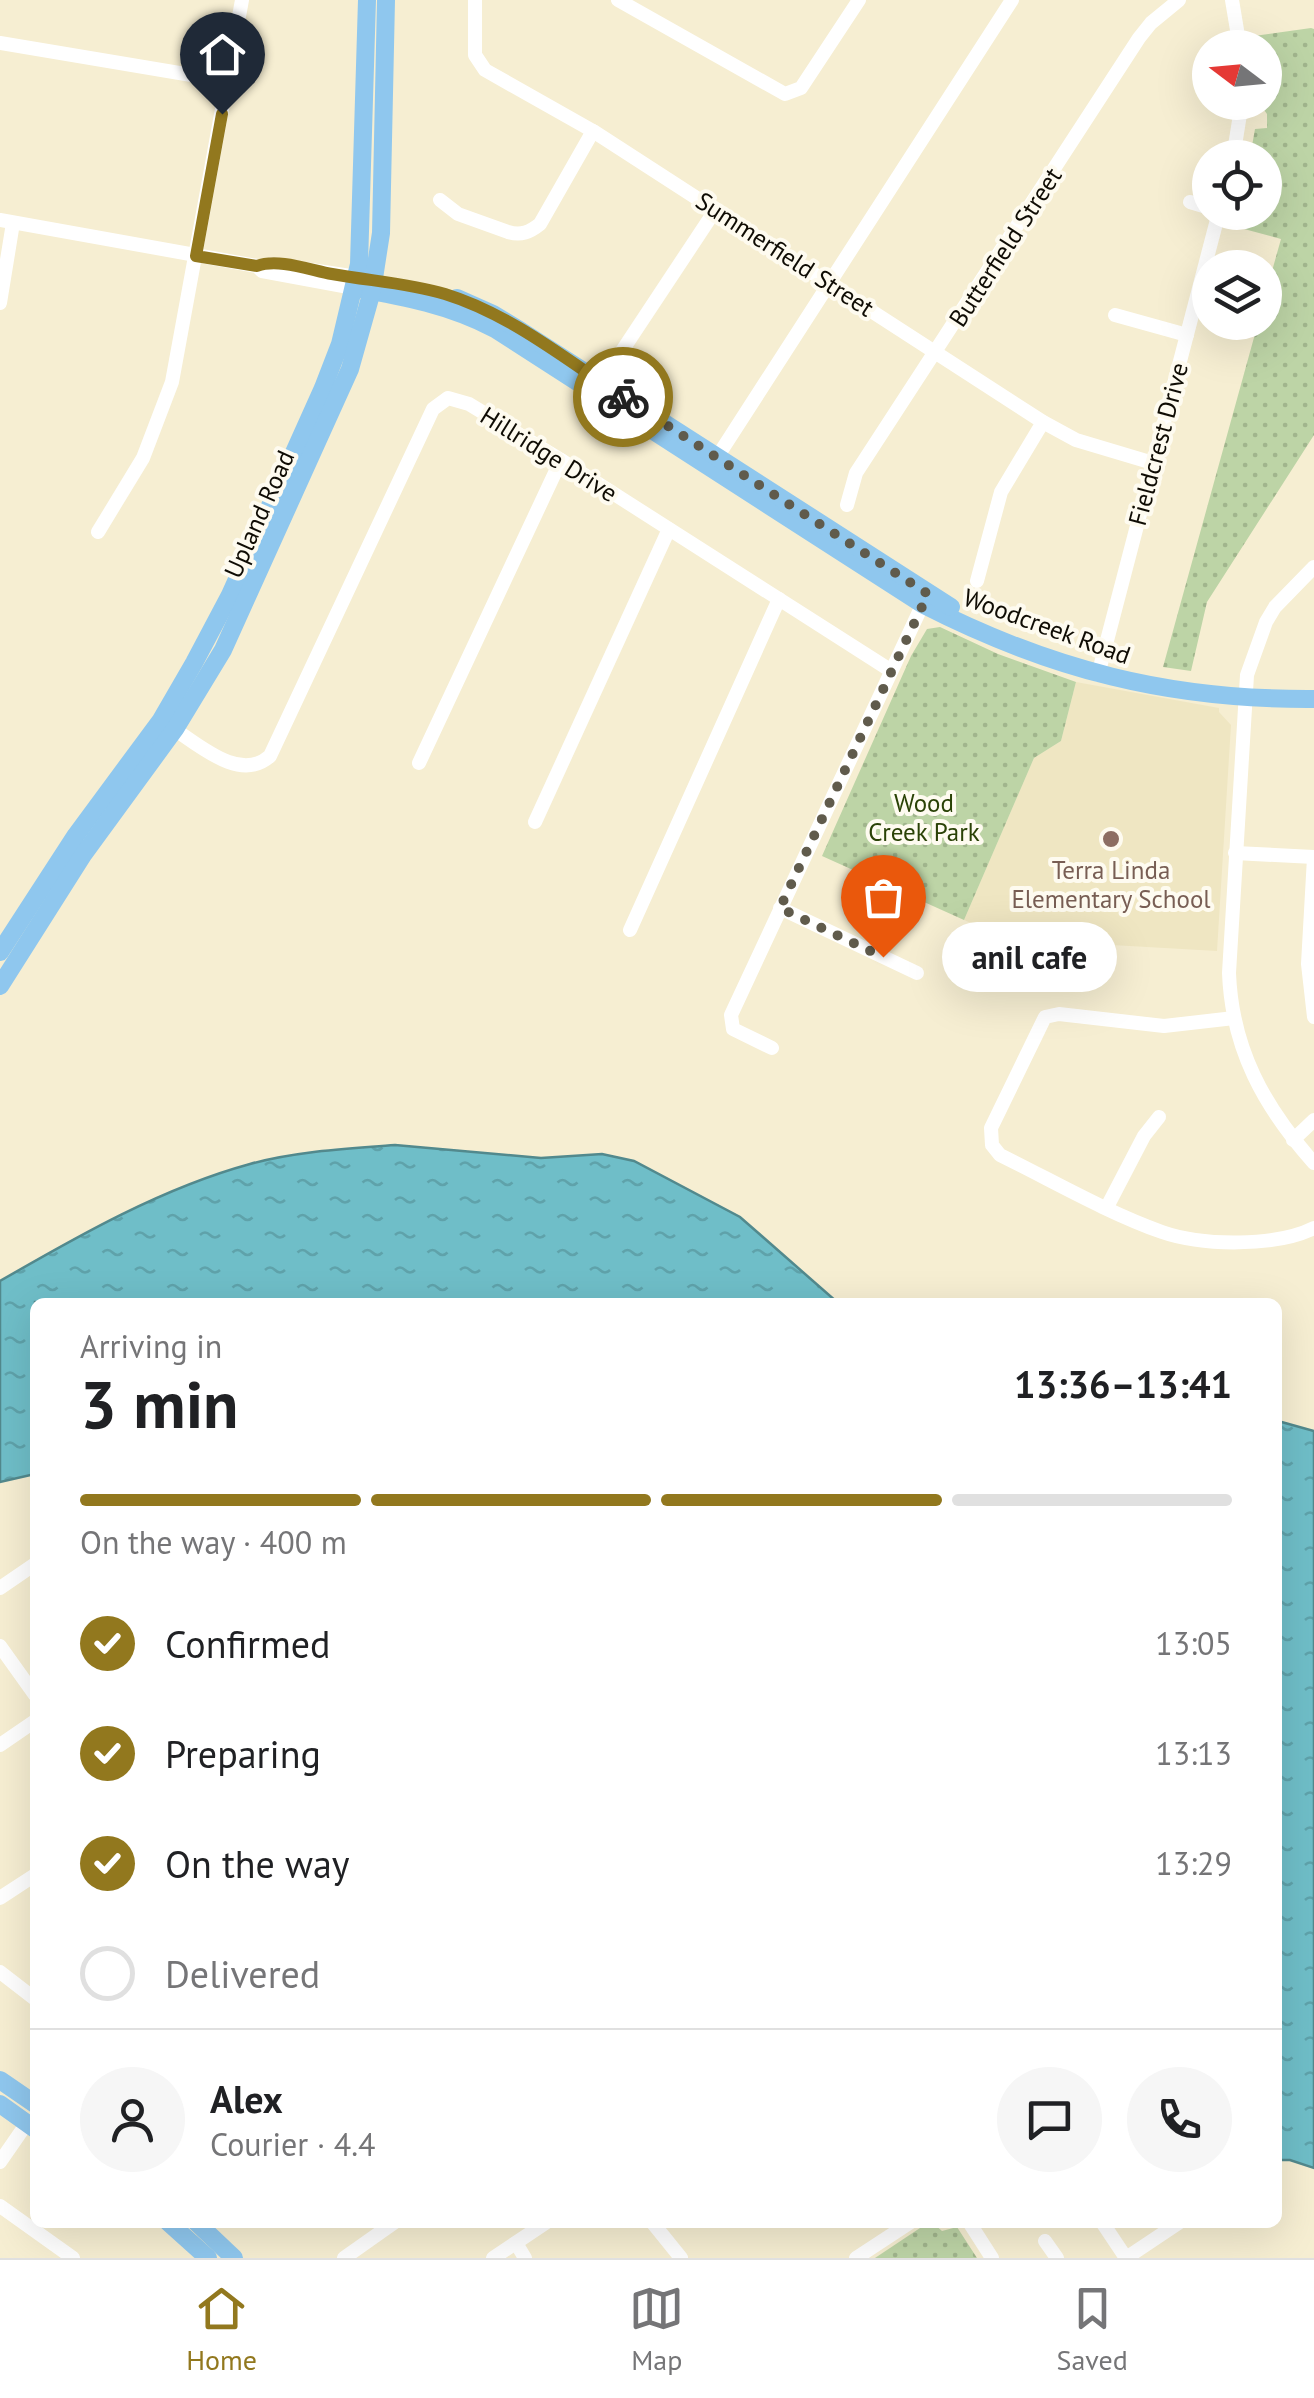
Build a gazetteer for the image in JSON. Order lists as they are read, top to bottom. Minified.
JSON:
{"streets":{"main road":["Upland Road","Woodcreek Road"],"street":["Butterfield Street","Summerfield Street","Fieldcrest Drive","Hillridge Drive"]},"crossings":[["Butterfield Street","Summerfield Street"],["Summerfield Street","Fieldcrest Drive"],["Fieldcrest Drive","Woodcreek Road"],["Hillridge Drive","Upland Road"],["Upland Road","Woodcreek Road"]],"parks":["Wood Creek Park"],"places":["Terra Linda Elementary School","anil cafe"],"north":"left","page":{"bubble":"anil cafe","heading":["3 min","Arriving in","13:36–13:41"],"panel":["Alex","Courier · 4.4"],"bar":"On the way · 400 m","list":[["Confirmed","13:05"],["Preparing","13:13"],["On the way","13:29"],"Delivered"],"tabs":["Home","Map","Saved"]}}
